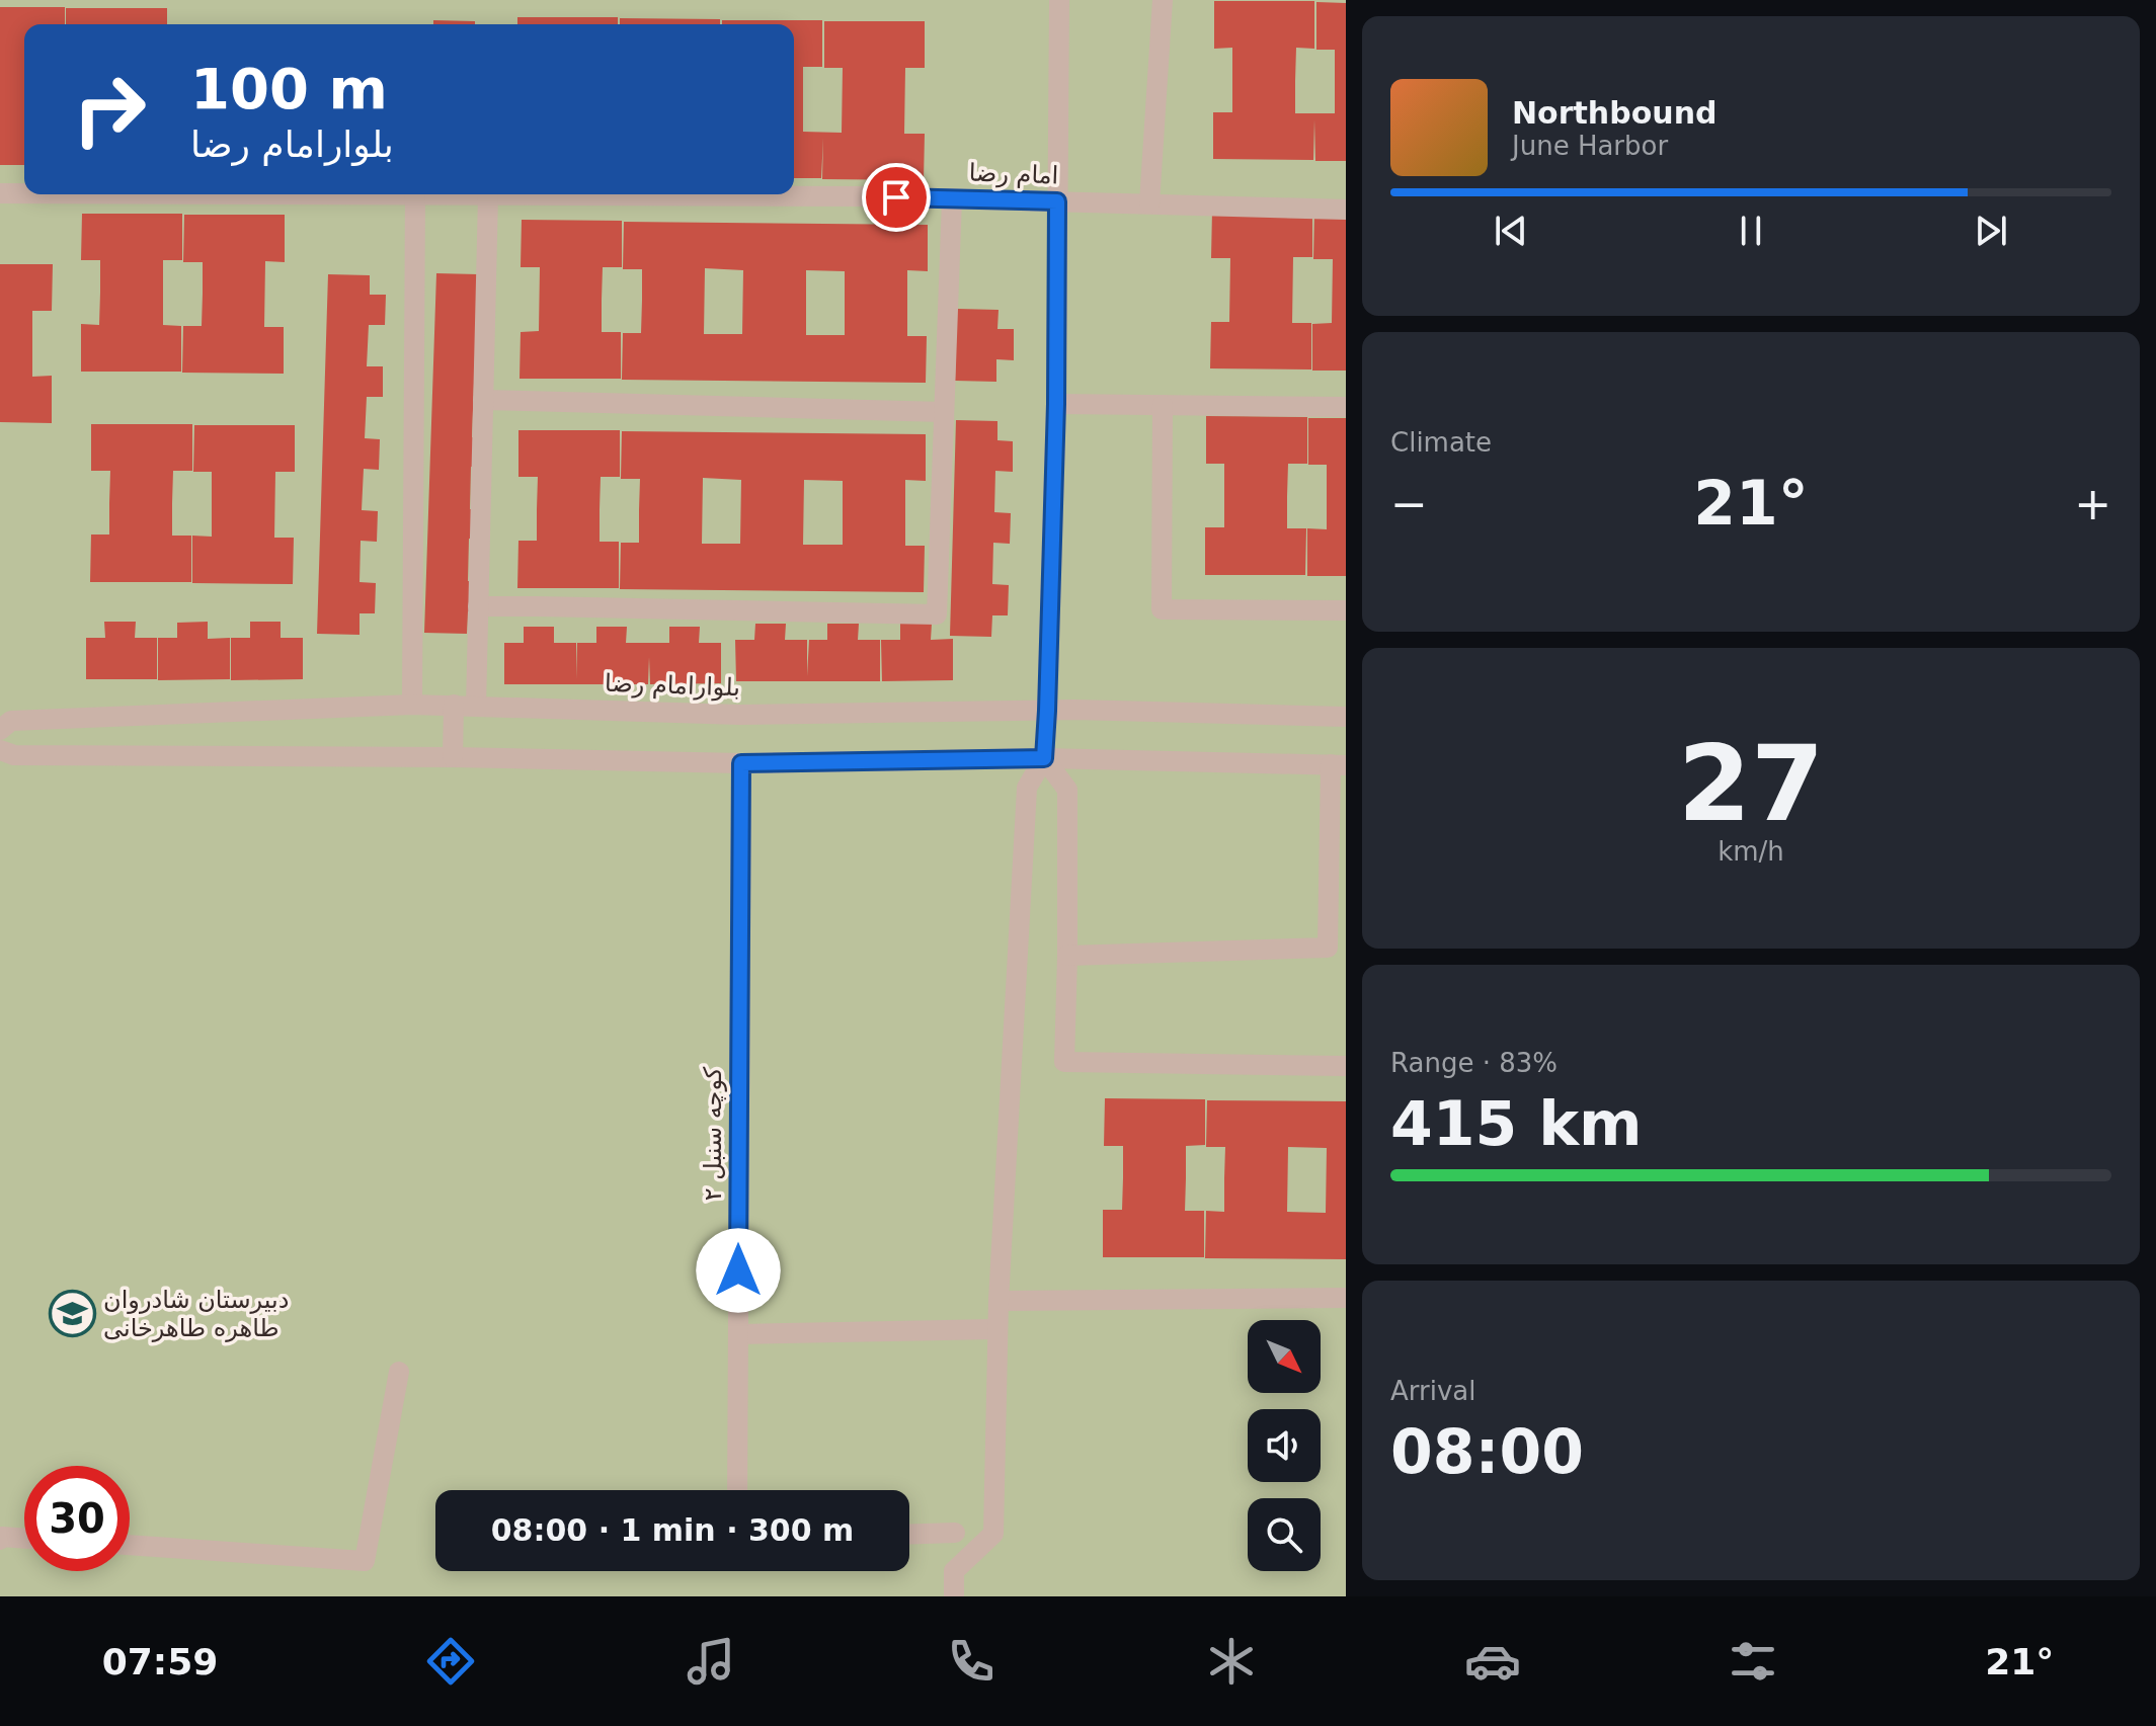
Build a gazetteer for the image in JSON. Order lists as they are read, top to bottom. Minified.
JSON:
{"streets":{"street":["امام رضا","بلوارامام رضا","کوچه سنبل ۲"]},"places":{"school or university":["دبیرستان شادروان طاهره طاهرخانی"]},"north":"bottom right","page":{"turn":["100 m","بلوارامام رضا"],"song":["Northbound","June Harbor"],"tile":["Climate",["27","km/h"],["Range · 83%","415 km"],["Arrival","08:00"]],"heat":["−","21°","+"],"limit":"30","trip":"08:00 · 1 min · 300 m","tabs":["07:59","21°"]}}
